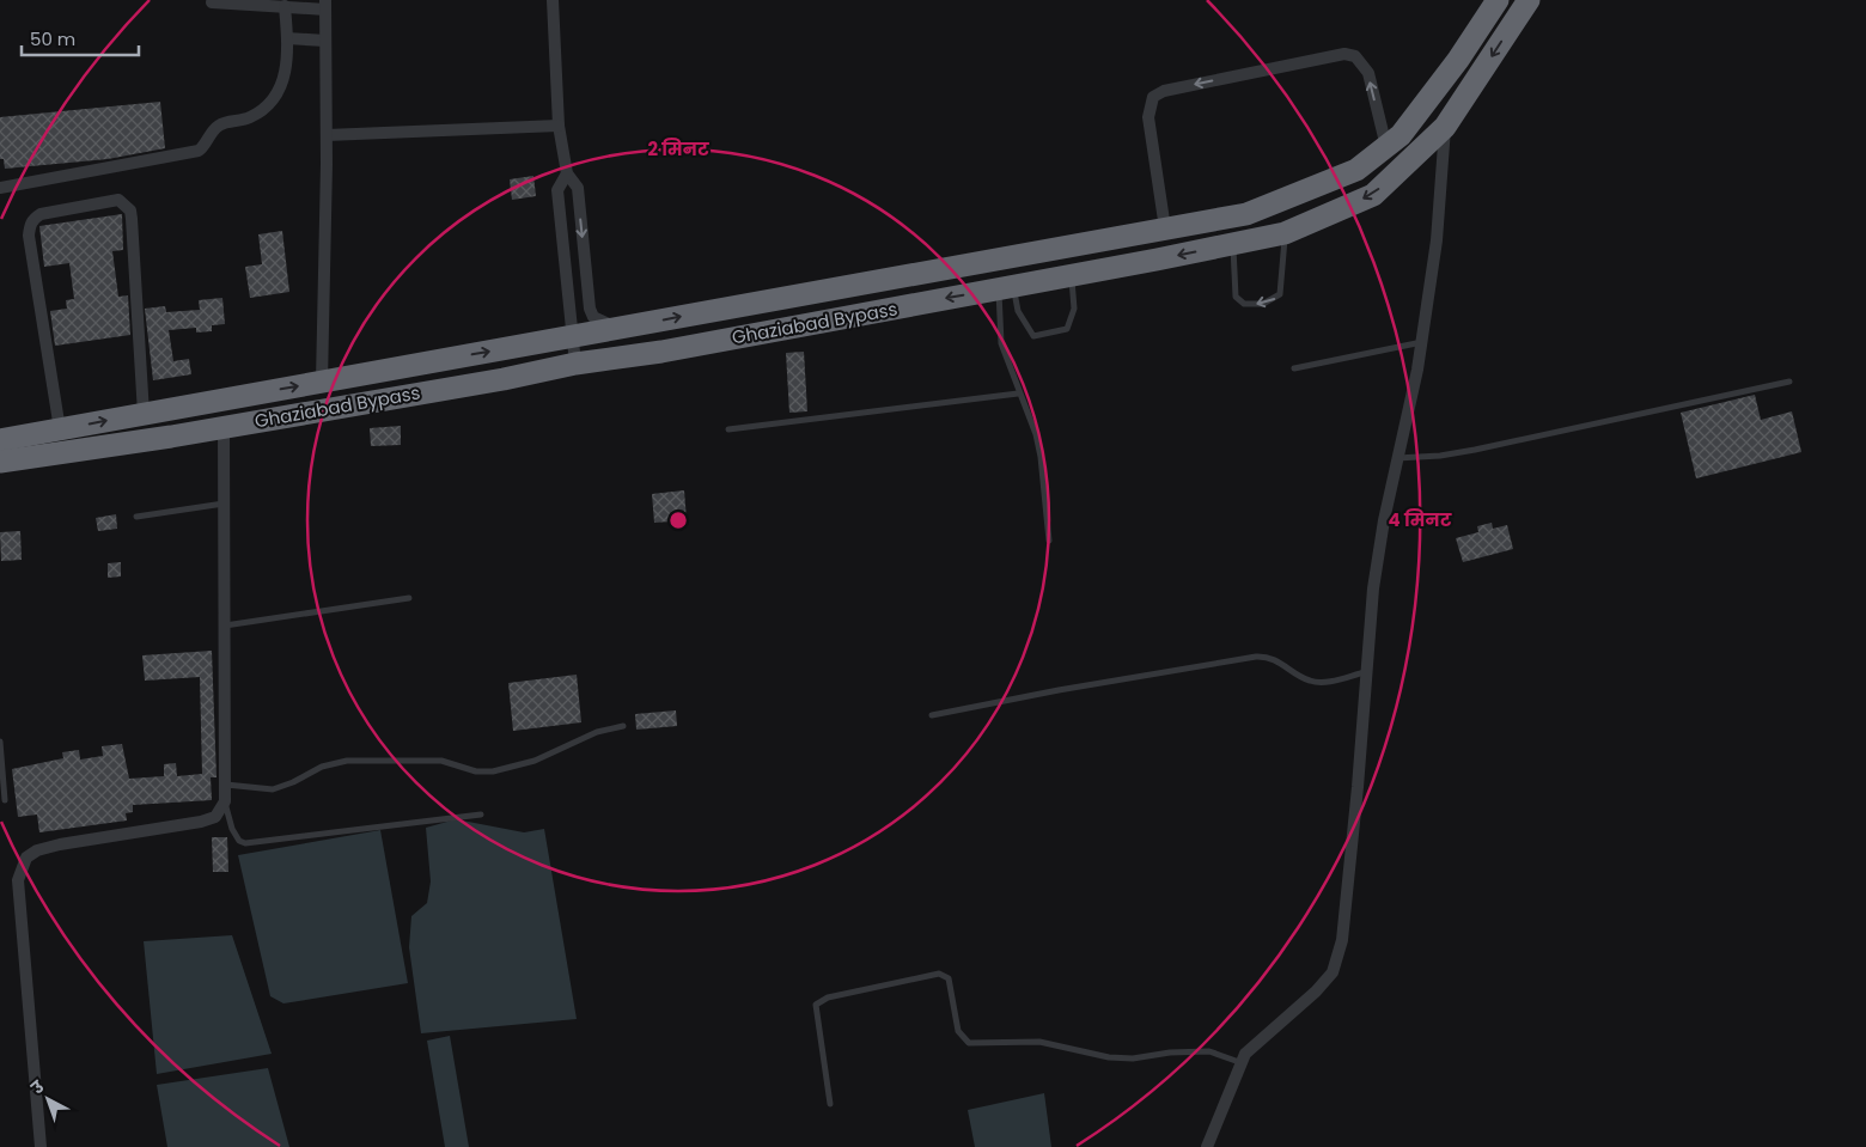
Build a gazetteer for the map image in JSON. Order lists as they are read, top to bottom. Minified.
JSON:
{"streets":{"highway":["Ghaziabad Bypass"]},"scale_bar":"50 m","north":"top left","rings":["2 मिनट","4 मिनट"]}
